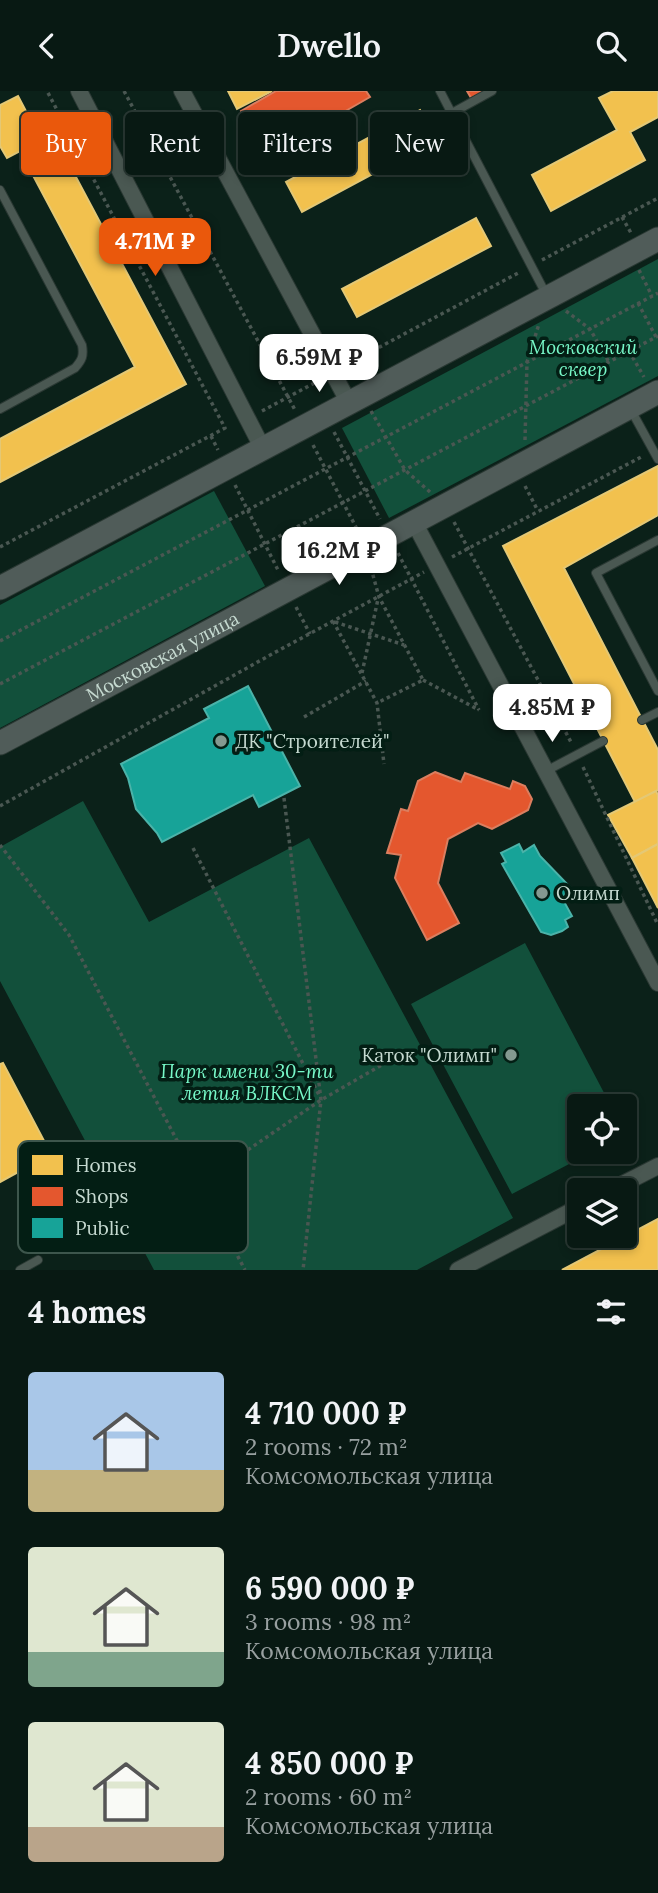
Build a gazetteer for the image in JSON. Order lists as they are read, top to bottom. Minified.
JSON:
{"streets":{"main road":["Московская улица"]},"parks":["Московский сквер","Парк имени 30-ти летия ВЛКСМ"],"places":["ДК \"Строителей\"","Олимп","Каток \"Олимп\""],"legend":["Homes","Shops","Public"],"page":{"header":"Dwello","chip":["Buy","Rent","Filters","New"],"price":["4.71M ₽","6.59M ₽","16.2M ₽","4.85M ₽"],"heading":"4 homes","list":[{"name":"4 710 000 ₽","note":"2 rooms · 72 m² · Комсомольская улица"},{"name":"6 590 000 ₽","note":"3 rooms · 98 m² · Комсомольская улица"},{"name":"4 850 000 ₽","note":"2 rooms · 60 m² · Комсомольская улица"}]}}
